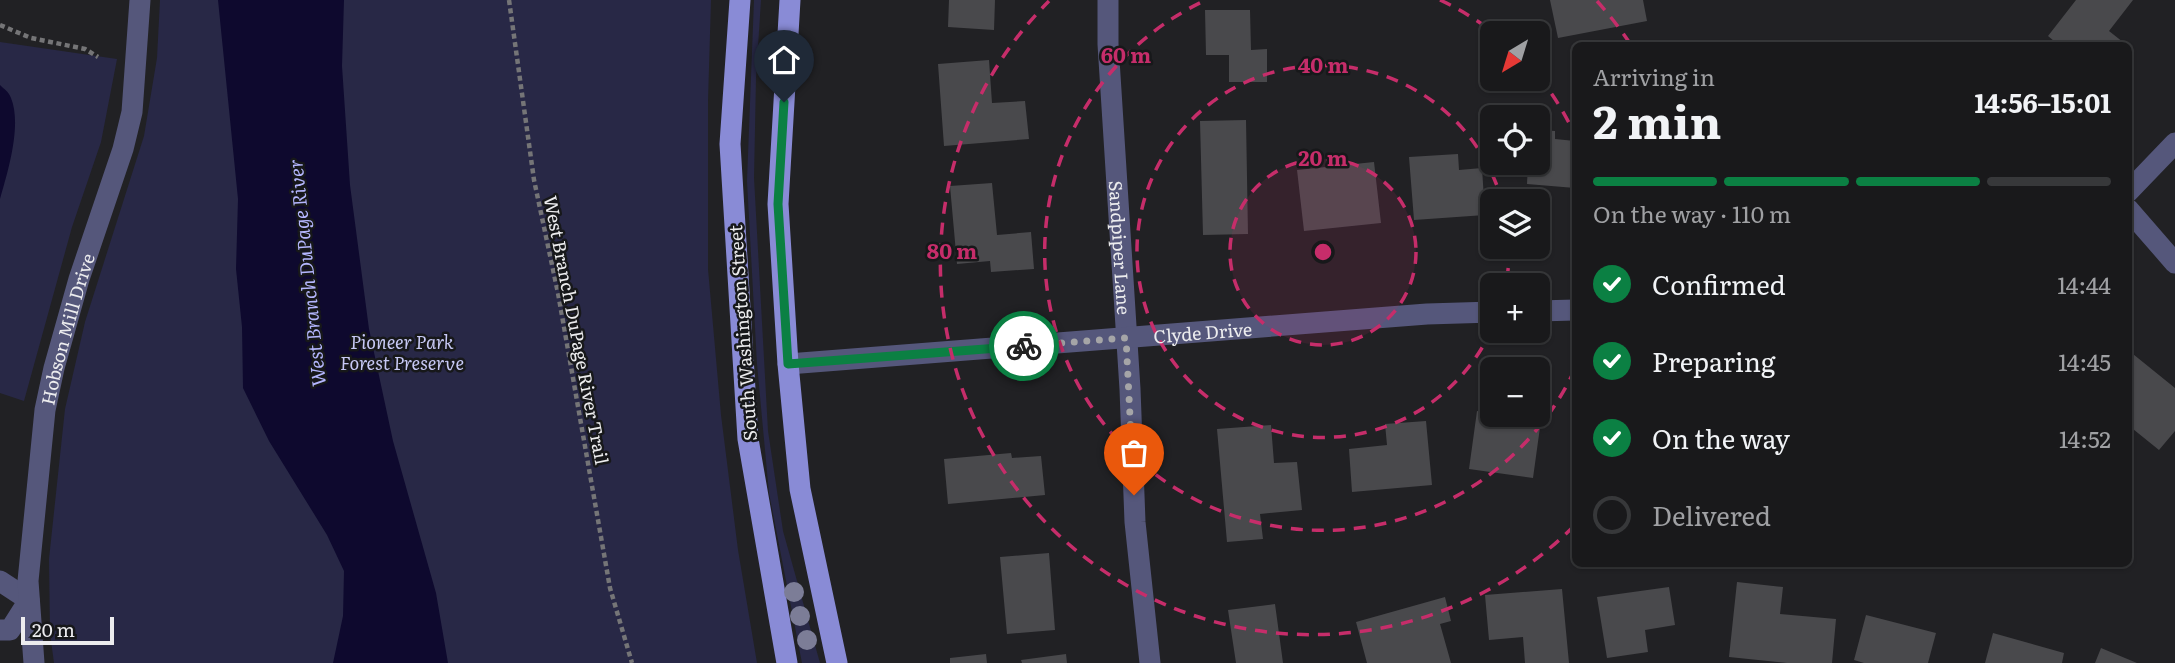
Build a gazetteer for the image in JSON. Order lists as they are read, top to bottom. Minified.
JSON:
{"streets":{"main road":["South Washington Street"],"street":["Sandpiper Lane","Hobson Mill Drive","Clyde Drive"],"path":["West Branch DuPage River Trail"]},"crossings":[["Sandpiper Lane","Clyde Drive"]],"water":["West Branch DuPage River"],"parks":["Pioneer Park Forest Preserve"],"scale_bar":"20 m","north":"bottom left","page":{"map_buttons":["+","−"],"heading":["2 min","Arriving in","14:56–15:01"],"bar":"On the way · 110 m","list":[["Confirmed","14:44"],["Preparing","14:45"],["On the way","14:52"],"Delivered"],"scale":"20 m"},"rings":["60 m","40 m","20 m","80 m"]}
